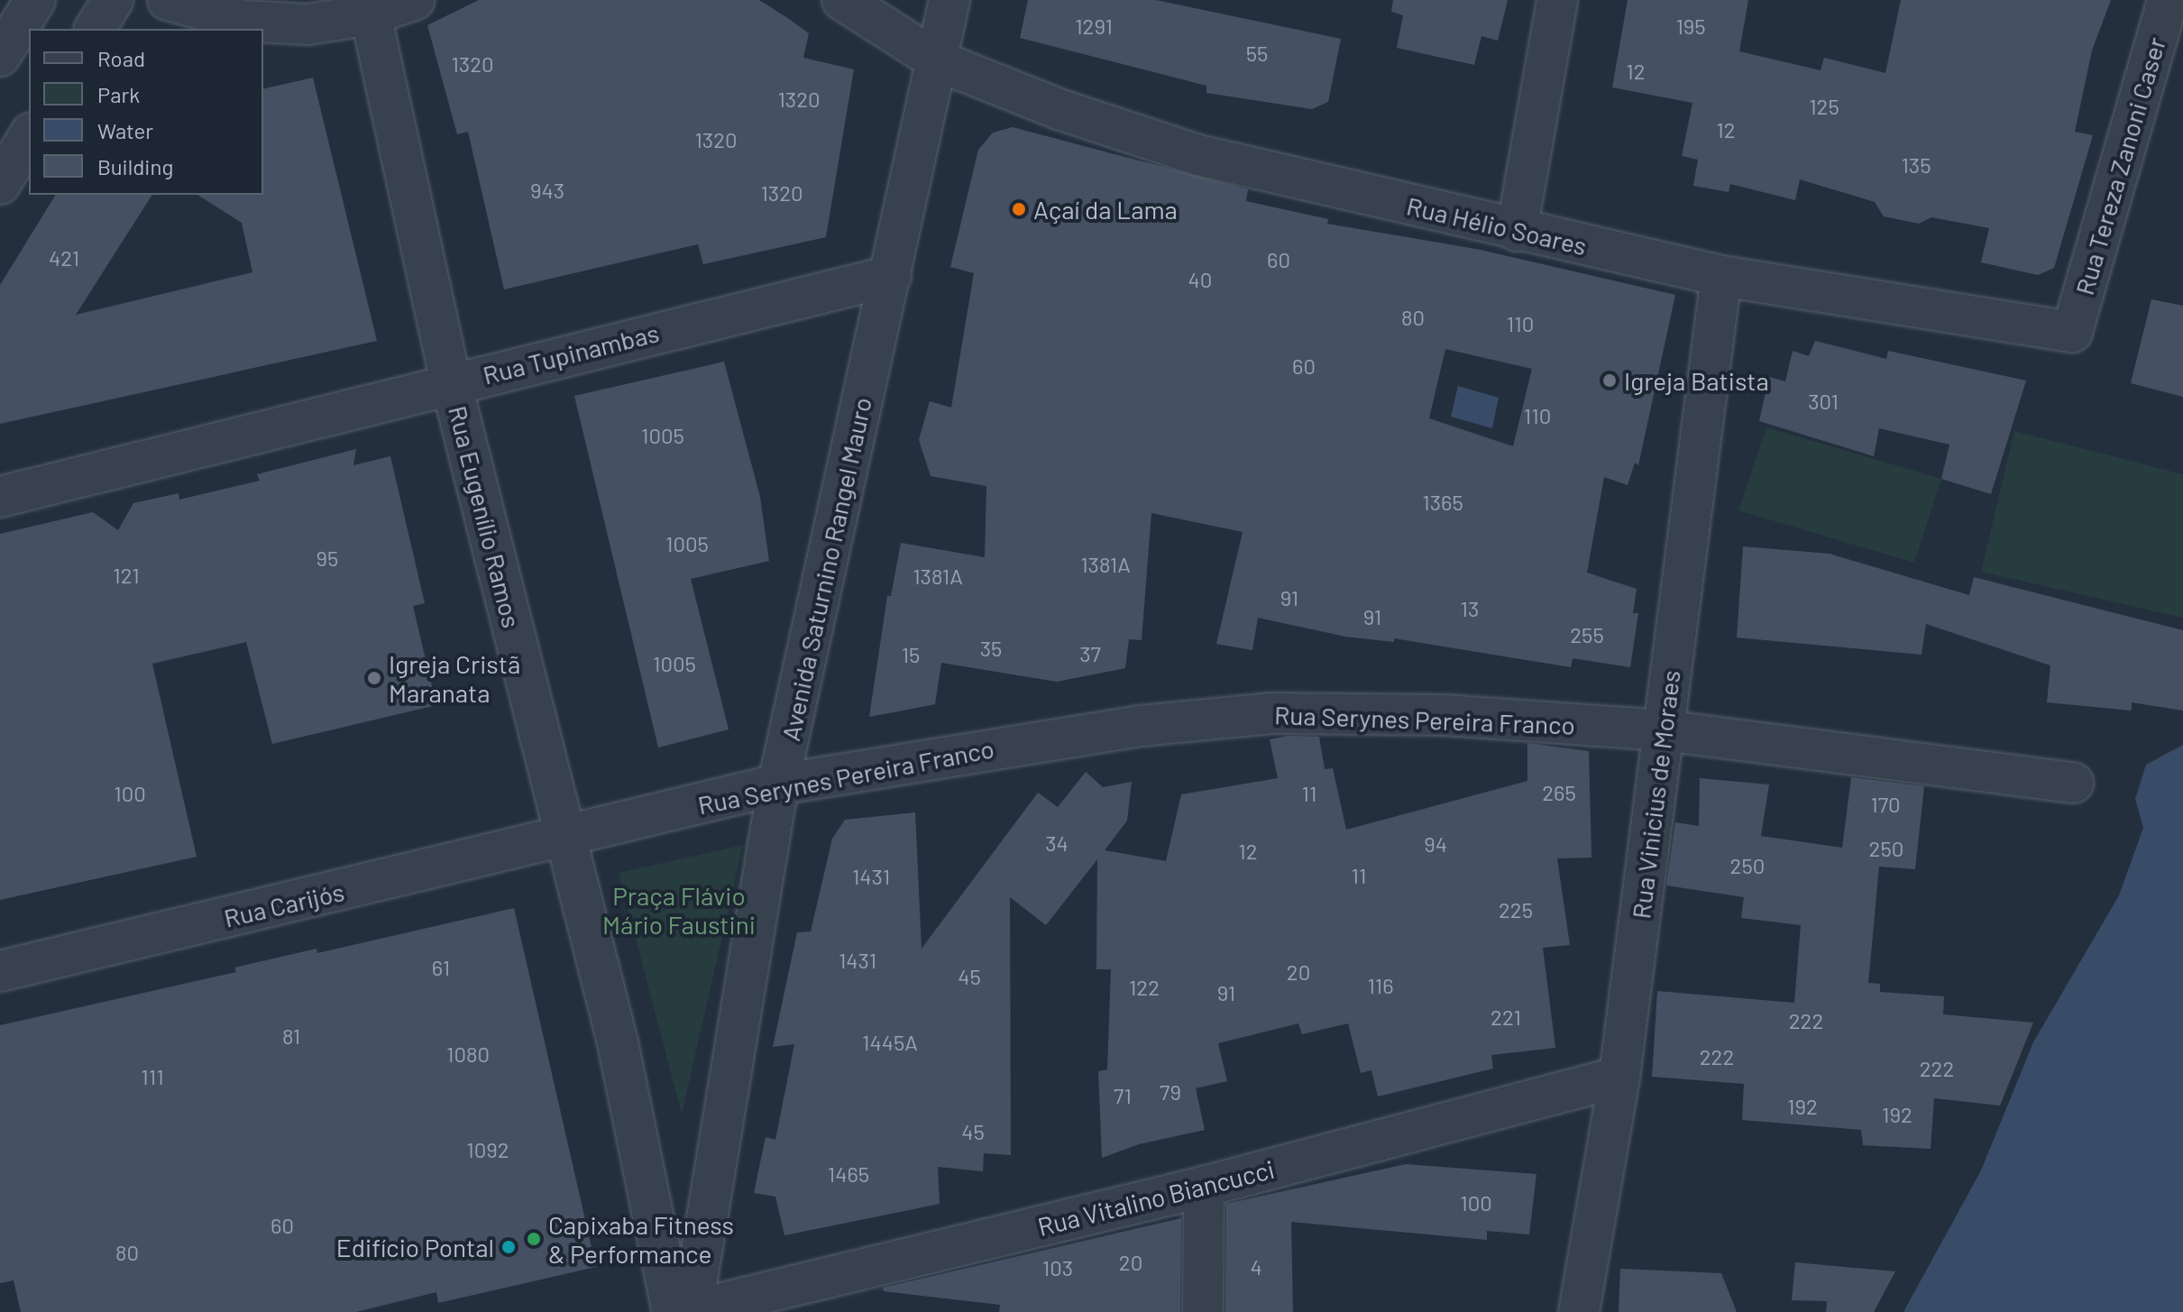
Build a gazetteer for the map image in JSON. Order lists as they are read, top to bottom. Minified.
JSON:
{"streets":{"street":["Rua Tereza Zanoni Caser","Rua Hélio Soares","Rua Tupinambas","Rua Eugenílio Ramos","Avenida Saturnino Rangel Mauro","Rua Serynes Pereira Franco","Rua Vinicius de Moraes","Rua Carijós","Rua Vitalino Biancucci"]},"crossings":[["Rua Tereza Zanoni Caser","Rua Hélio Soares"],["Rua Hélio Soares","Avenida Saturnino Rangel Mauro"],["Rua Hélio Soares","Rua Vinicius de Moraes"],["Rua Tupinambas","Rua Eugenílio Ramos"],["Rua Tupinambas","Avenida Saturnino Rangel Mauro"],["Rua Eugenílio Ramos","Avenida Saturnino Rangel Mauro"],["Rua Eugenílio Ramos","Rua Serynes Pereira Franco"],["Rua Eugenílio Ramos","Rua Carijós"],["Rua Eugenílio Ramos","Rua Vitalino Biancucci"],["Avenida Saturnino Rangel Mauro","Rua Serynes Pereira Franco"],["Avenida Saturnino Rangel Mauro","Rua Vitalino Biancucci"],["Rua Serynes Pereira Franco","Rua Vinicius de Moraes"],["Rua Serynes Pereira Franco","Rua Carijós"],["Rua Vinicius de Moraes","Rua Vitalino Biancucci"]],"parks":["Praça Flávio Mário Faustini"],"places":["Açaí da Lama","Igreja Batista","Igreja Cristã Maranata","Capixaba Fitness & Performance","Edifício Pontal"],"house_numbers":["1291","195","55","1320","12","1320","125","12","1320","135","943","1320","421","60","40","80","110","60","301","110","1005","1365","1005","95","1381A","121","1381A","91","13","91","255","35","37","15","1005","265","100","11","170","34","94","250","12","250","11","1431","225","1431","61","20","45","116","122","91","221","222","81","1445A","1080","222","222","111","79","71","192","192","45","1092","1465","100","60","80","20","4","103"],"legend":["Road","Park","Water","Building"]}
